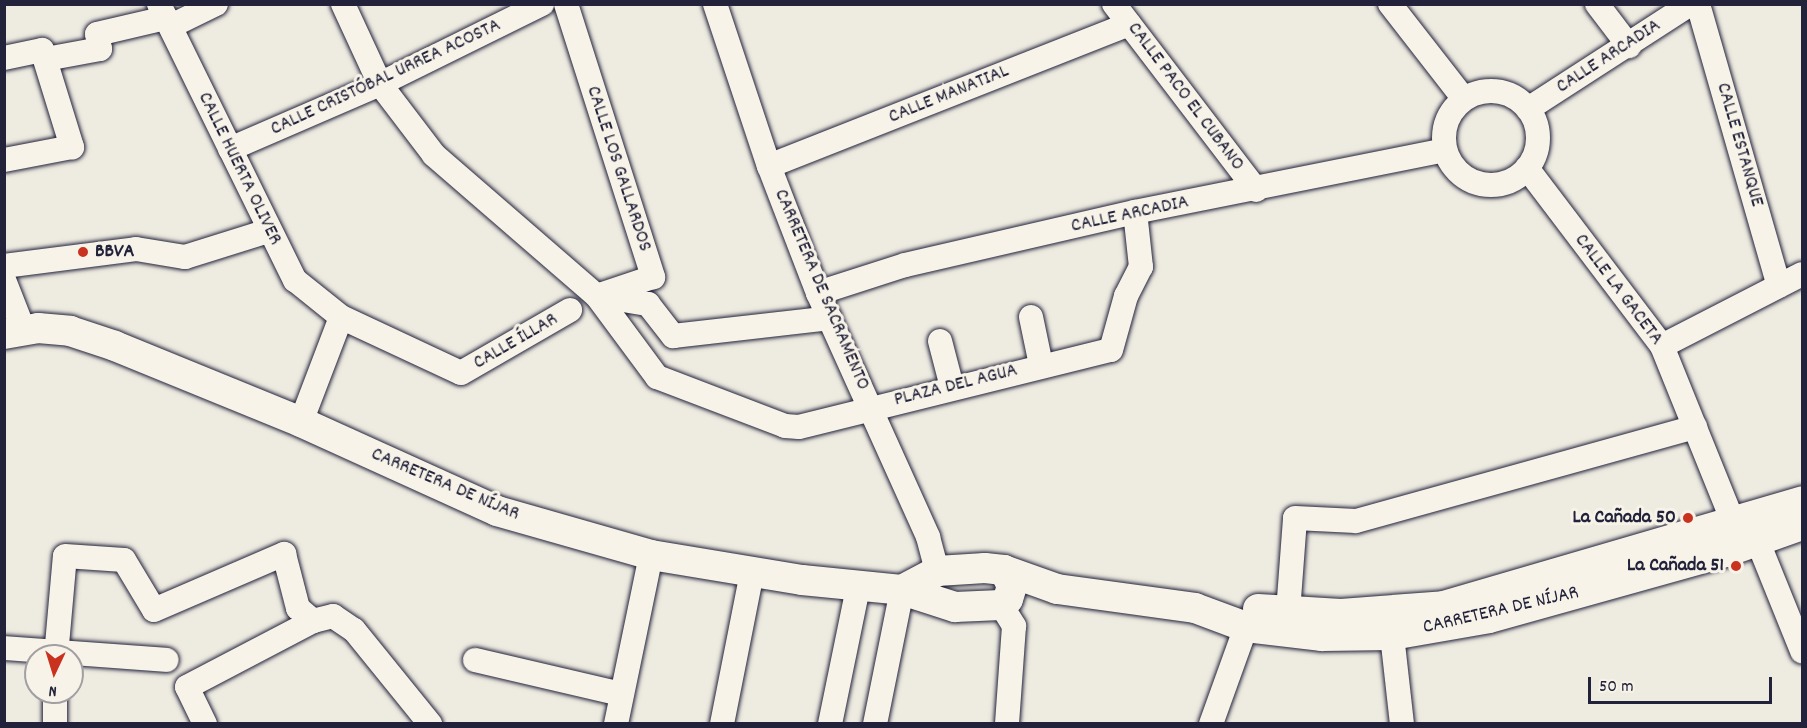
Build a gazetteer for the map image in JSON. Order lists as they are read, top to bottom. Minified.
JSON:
{"streets":{"main road":["CARRETERA DE NÍJAR"],"street":["CALLE ARCADIA","CALLE CRISTÓBAL URREA ACOSTA","CALLE MANATIAL","CALLE PACO EL CUBANO","CALLE ESTANQUE","CALLE HUERTA OLIVER","CALLE LOS GALLARDOS","CARRETERA DE SACRAMENTO","CALLE LA GACETA","CALLE ÍLLAR","PLAZA DEL AGUA"]},"crossings":[["CALLE ARCADIA","CALLE PACO EL CUBANO"],["CALLE ARCADIA","CARRETERA DE SACRAMENTO"],["CALLE ARCADIA","CALLE LA GACETA"],["CALLE ARCADIA","PLAZA DEL AGUA"],["CALLE CRISTÓBAL URREA ACOSTA","CALLE HUERTA OLIVER"],["CALLE CRISTÓBAL URREA ACOSTA","PLAZA DEL AGUA"],["CALLE MANATIAL","CALLE PACO EL CUBANO"],["CALLE MANATIAL","CARRETERA DE SACRAMENTO"],["CALLE HUERTA OLIVER","CALLE ÍLLAR"],["CALLE LOS GALLARDOS","PLAZA DEL AGUA"],["CARRETERA DE SACRAMENTO","PLAZA DEL AGUA"],["CARRETERA DE SACRAMENTO","CARRETERA DE NÍJAR"],["CALLE LA GACETA","CARRETERA DE NÍJAR"]],"places":["BBVA","La Cañada 50","La Cañada 51"],"scale_bar":"50 m","north":"bottom"}
